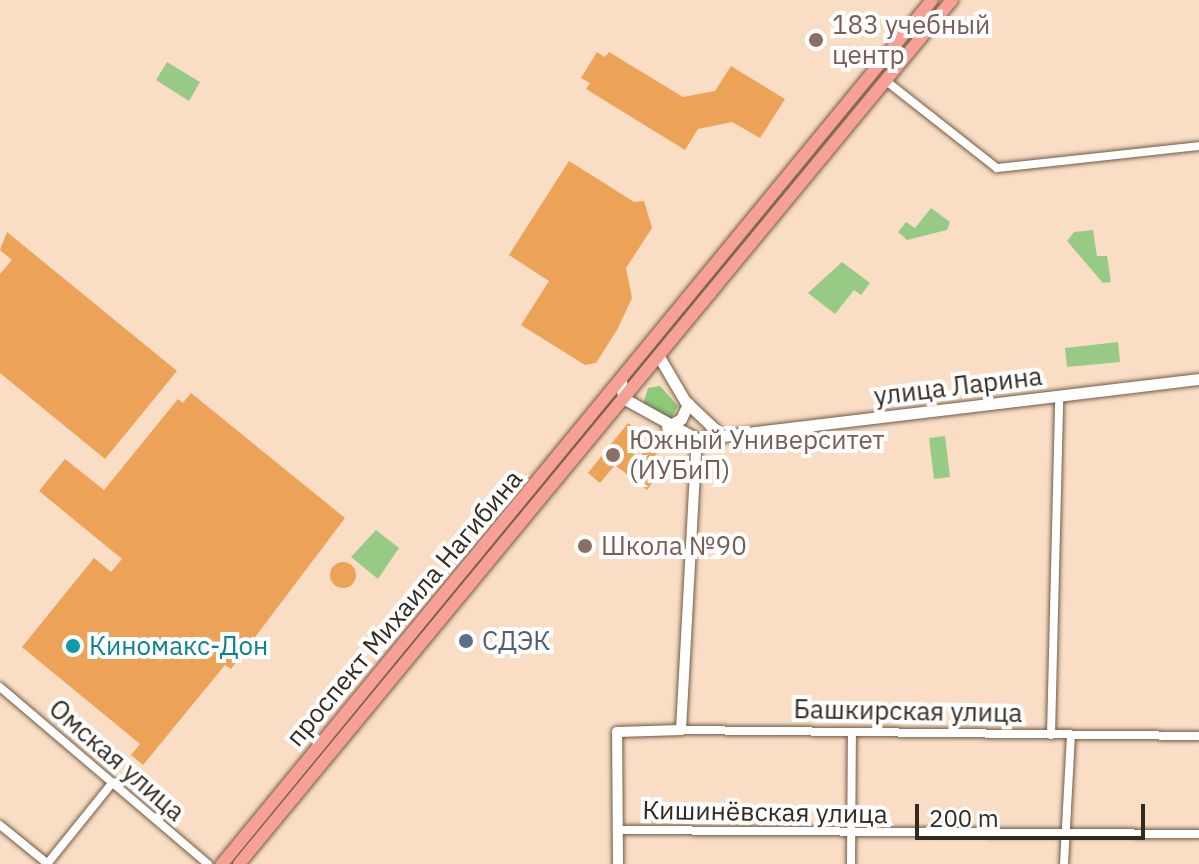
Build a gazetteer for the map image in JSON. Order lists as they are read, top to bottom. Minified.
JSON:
{"streets":{"main road":["улица Ларина","проспект Михаила Нагибина"],"street":["Башкирская улица","Омская улица","Кишинёвская улица"]},"crossings":[["Башкирская улица","Кишинёвская улица"]],"places":["183 учебный центр","Южный Университет (ИУБиП)","Школа №90","СДЭК","Киномакс-Дон"],"scale_bar":"200 m"}
